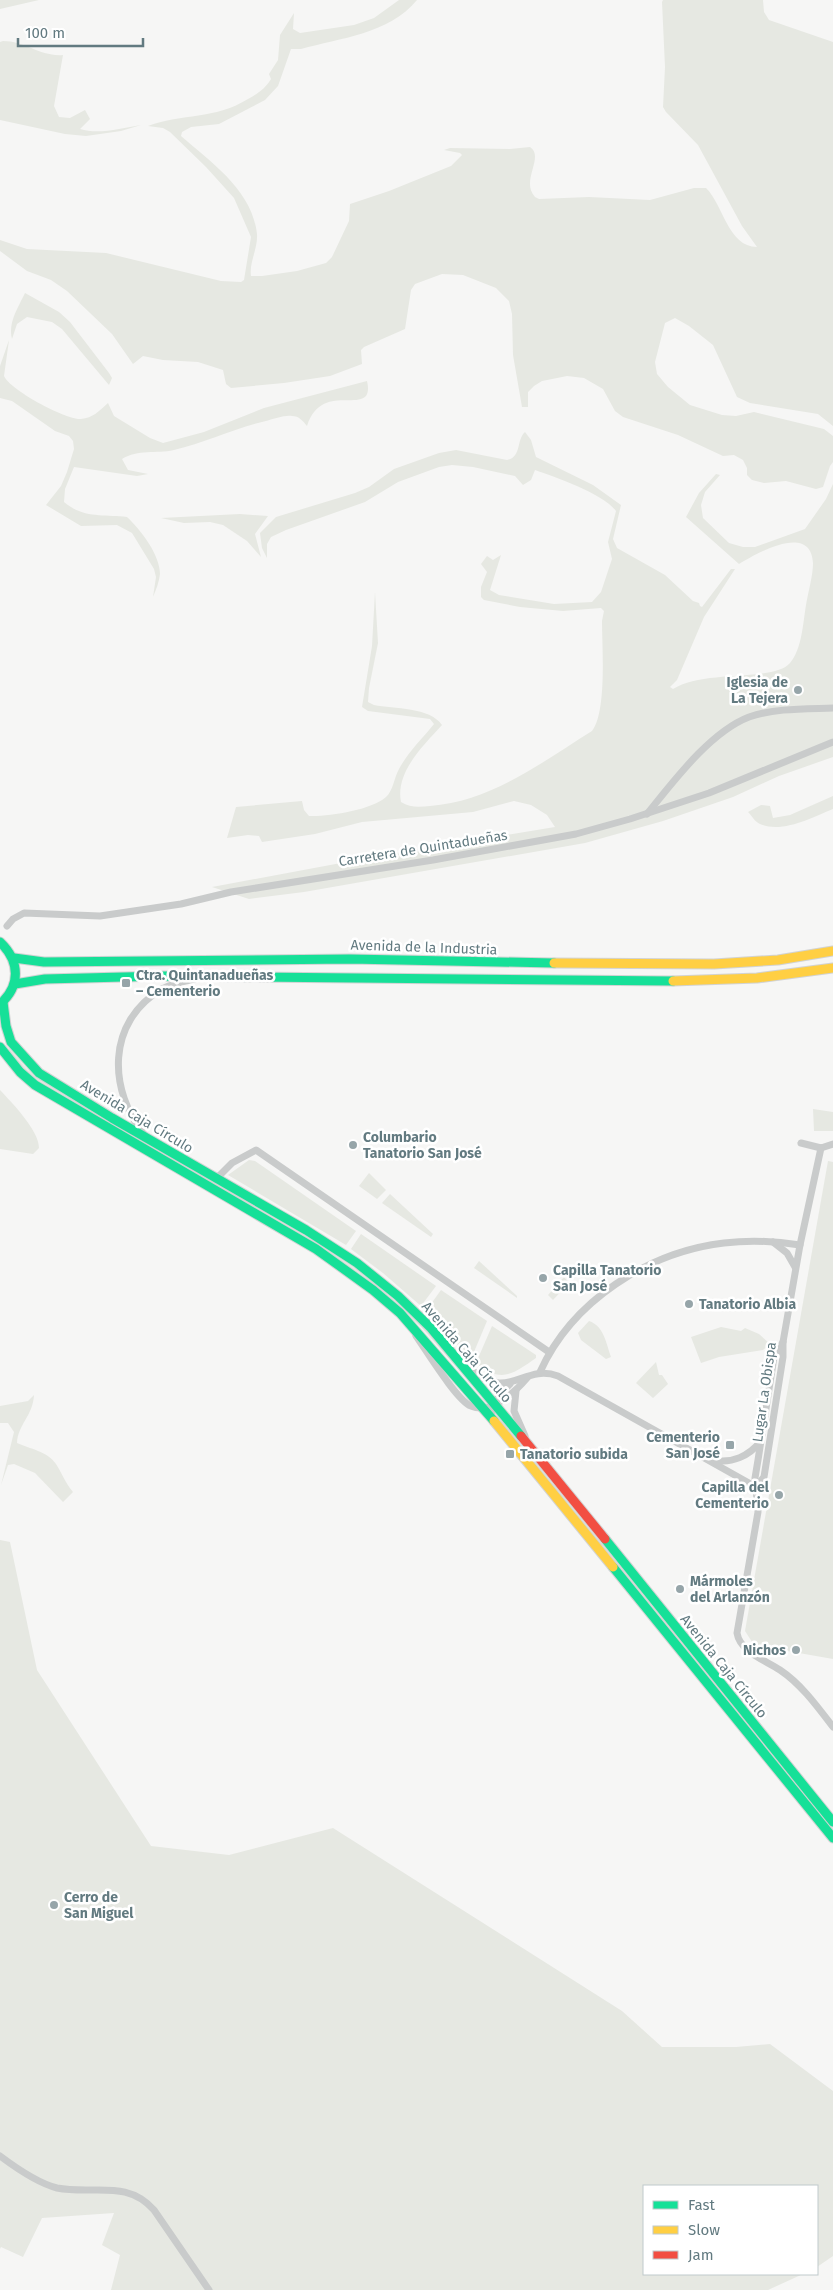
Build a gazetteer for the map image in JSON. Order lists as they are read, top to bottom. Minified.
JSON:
{"streets":{"main road":["Avenida de la Industria","Avenida Caja Círculo"],"street":["Carretera de Quintadueñas","Lugar La Obispa"]},"places":{"other":["Iglesia de La Tejera","Columbario Tanatorio San José","Capilla Tanatorio San José","Tanatorio Albia","Capilla del Cementerio","Mármoles del Arlanzón","Nichos","Cerro de San Miguel"],"transit":["Ctra. Quintanadueñas – Cementerio","Cementerio San José","Tanatorio subida"]},"legend":["Fast","Slow","Jam"],"scale_bar":"100 m"}
